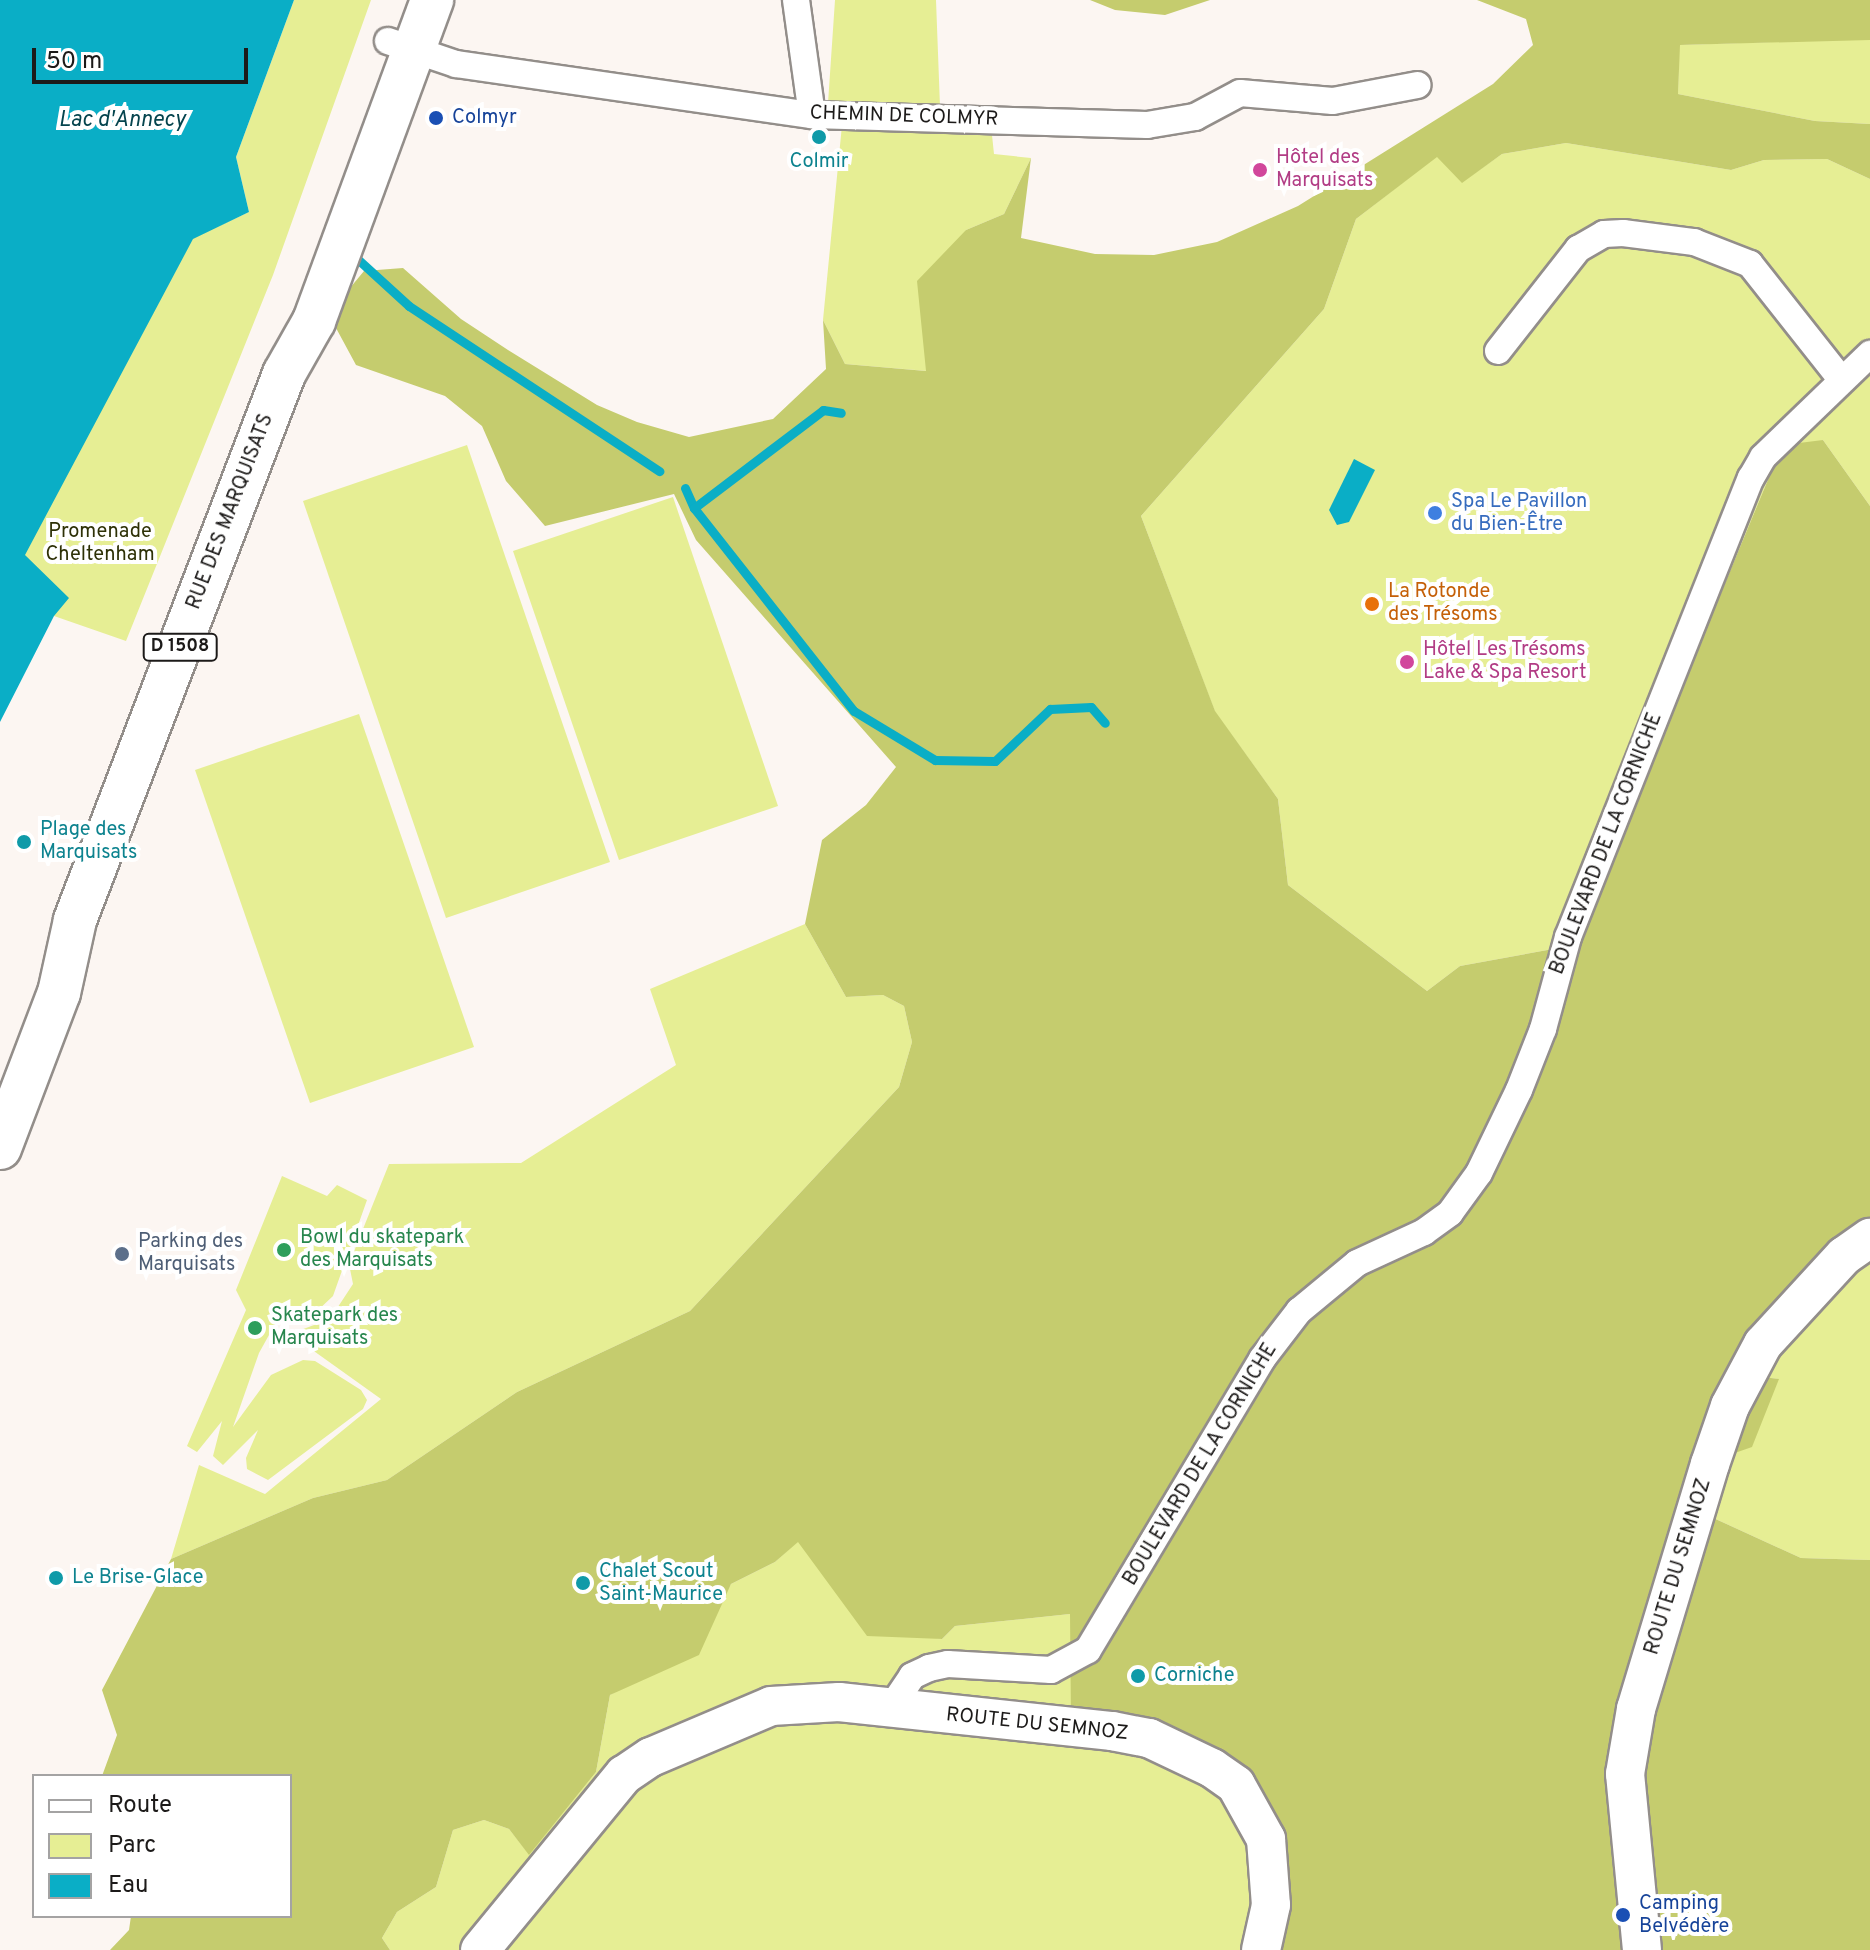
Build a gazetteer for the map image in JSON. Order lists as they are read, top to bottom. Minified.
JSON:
{"streets":{"main road":["RUE DES MARQUISATS","D 1508","ROUTE DU SEMNOZ"],"street":["CHEMIN DE COLMYR","BOULEVARD DE LA CORNICHE"]},"crossings":[["CHEMIN DE COLMYR","RUE DES MARQUISATS"],["BOULEVARD DE LA CORNICHE","ROUTE DU SEMNOZ"]],"water":["Lac d'Annecy"],"parks":["Promenade Cheltenham"],"places":["Colmyr","Colmir","Hôtel des Marquisats","Spa Le Pavillon du Bien-Être","La Rotonde des Trésoms","Hôtel Les Trésoms Lake & Spa Resort","Plage des Marquisats","Bowl du skatepark des Marquisats","Parking des Marquisats","Skatepark des Marquisats","Le Brise-Glace","Chalet Scout Saint-Maurice","Corniche","Camping Belvédère"],"legend":["Route","Parc","Eau"],"scale_bar":"50 m"}
